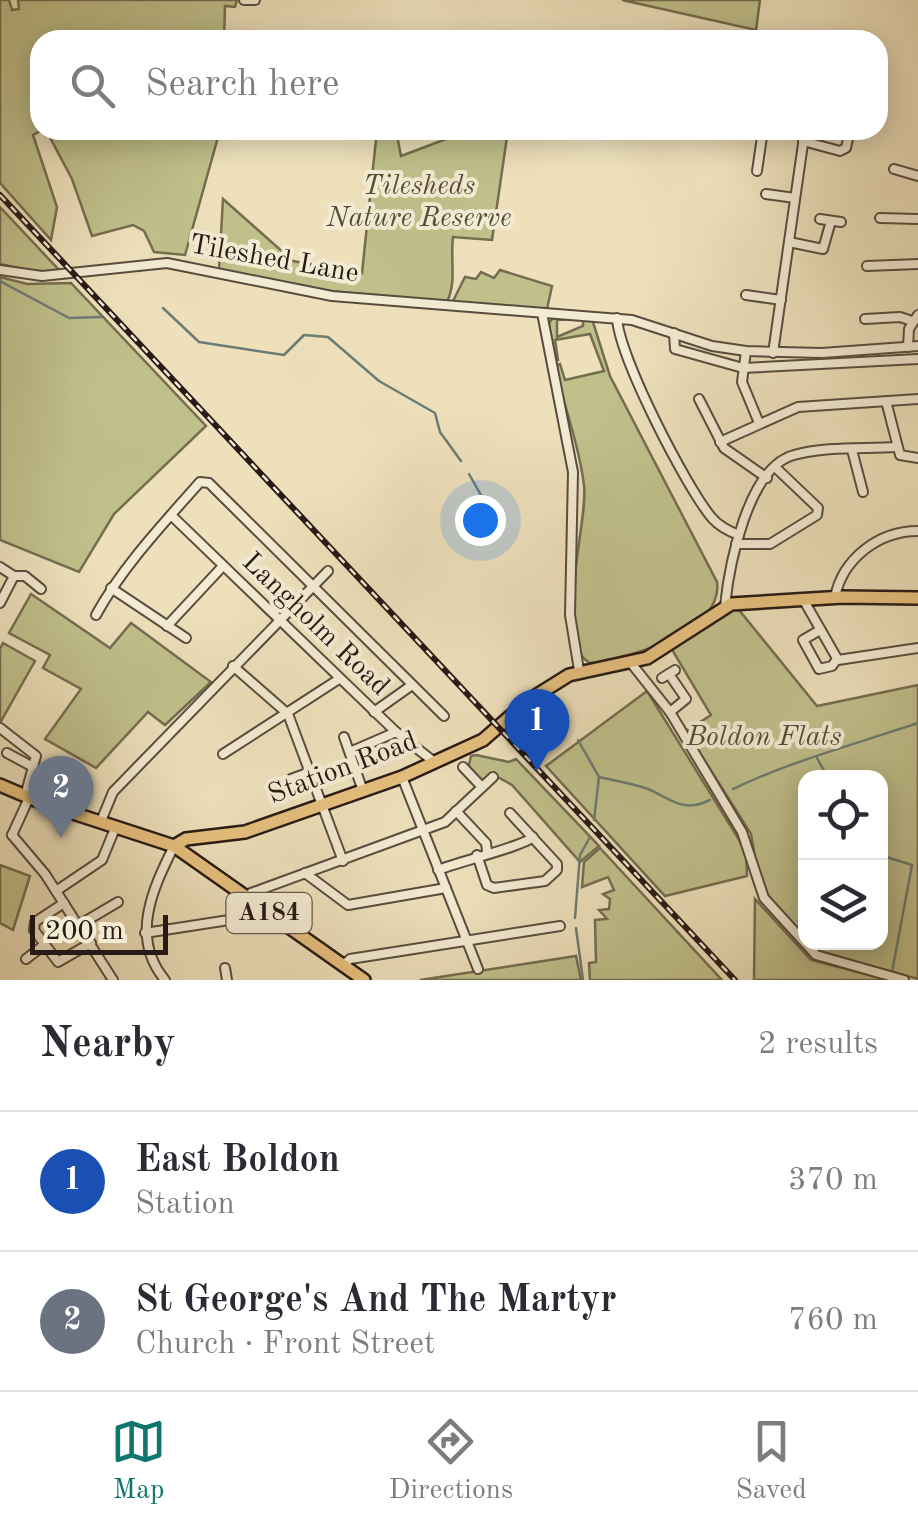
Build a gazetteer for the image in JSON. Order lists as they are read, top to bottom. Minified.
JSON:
{"streets":{"main road":["Station Road","A184"],"street":["Tileshed Lane","Langholm Road"]},"crossings":[["Langholm Road","Station Road"],["Station Road","A184"]],"parks":["Tilesheds Nature Reserve","Boldon Flats"],"scale_bar":"200 m","page":{"search":"Search here","pins":["1","2"],"scale":"200 m","heading":["Nearby","2 results"],"list":[{"mark":"1","name":"East Boldon","note":"Station","value":"370 m"},{"mark":"2","name":"St George's And The Martyr","note":"Church · Front Street","value":"760 m"}],"nav":["Map","Directions","Saved"]}}
